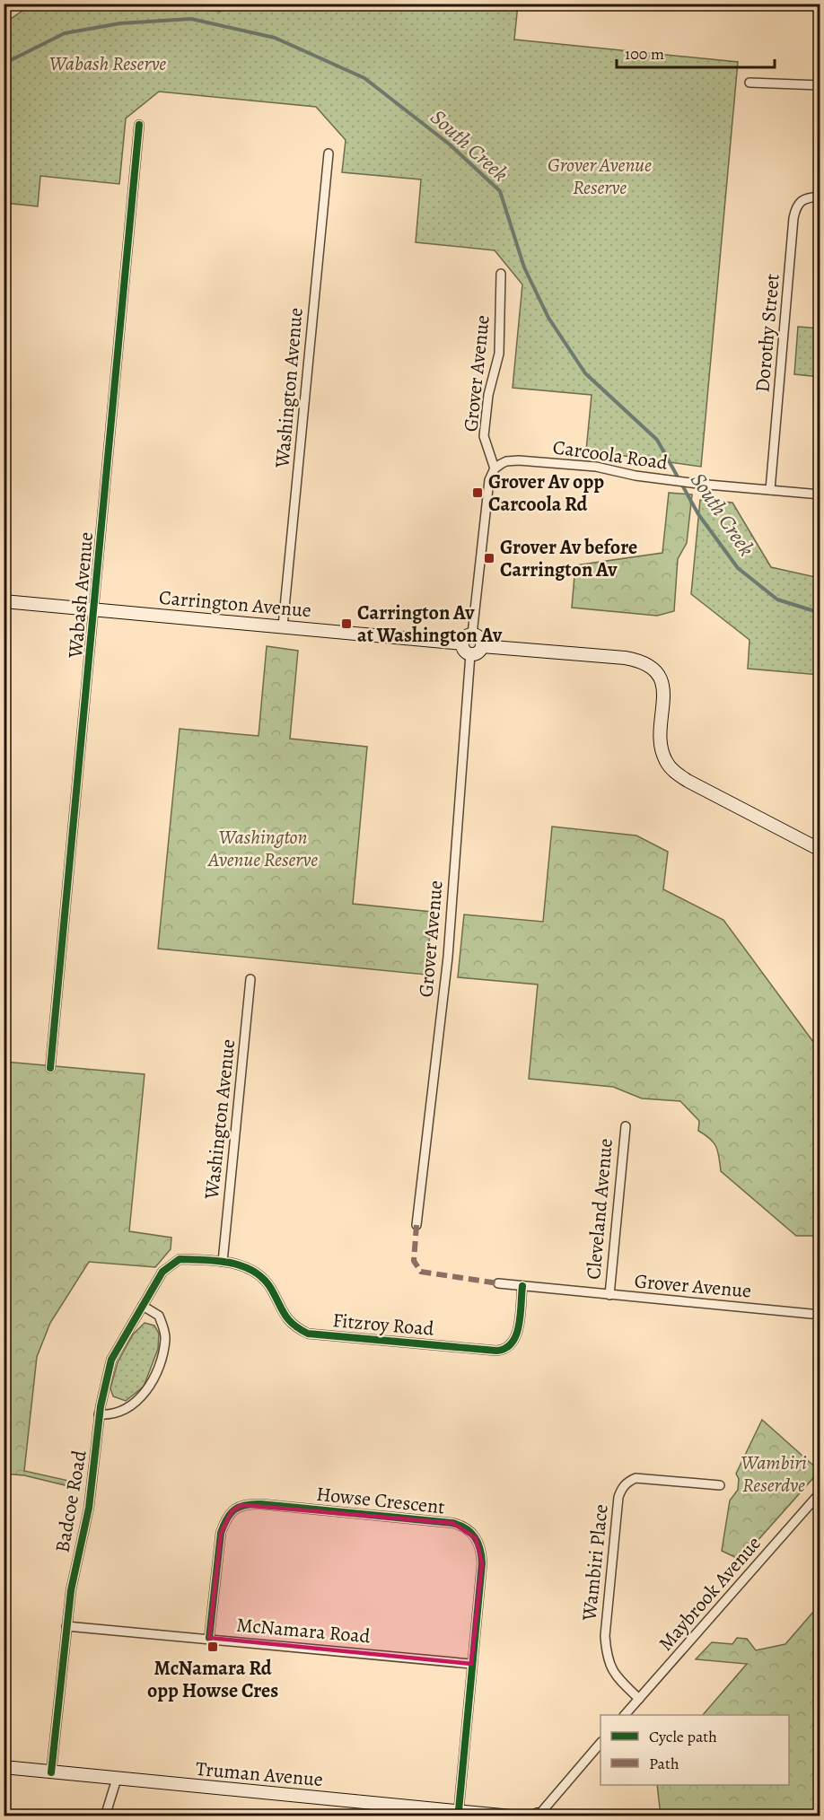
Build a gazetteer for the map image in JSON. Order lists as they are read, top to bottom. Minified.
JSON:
{"streets":{"street":["Dorothy Street","Grover Avenue","Washington Avenue","Carcoola Road","Wabash Avenue","Carrington Avenue","Cleveland Avenue","Fitzroy Road","Howse Crescent","Badcoe Road","Wambiri Place","Maybrook Avenue","McNamara Road","Truman Avenue"]},"crossings":[["Dorothy Street","Carcoola Road"],["Grover Avenue","Carcoola Road"],["Grover Avenue","Carrington Avenue"],["Grover Avenue","Cleveland Avenue"],["Grover Avenue","Fitzroy Road"],["Washington Avenue","Carrington Avenue"],["Washington Avenue","Fitzroy Road"],["Washington Avenue","Badcoe Road"],["Wabash Avenue","Carrington Avenue"],["Fitzroy Road","Badcoe Road"],["Howse Crescent","McNamara Road"],["Howse Crescent","Truman Avenue"],["Badcoe Road","McNamara Road"],["Badcoe Road","Truman Avenue"],["Wambiri Place","Maybrook Avenue"]],"water":["South Creek"],"parks":["Wabash Reserve","Grover Avenue Reserve","Washington Avenue Reserve","Wambiri Reserdve"],"places":{"transit":["Grover Av opp Carcoola Rd","Grover Av before Carrington Av","Carrington Av at Washington Av","McNamara Rd opp Howse Cres"]},"legend":["Cycle path","Path"],"scale_bar":"100 m"}
